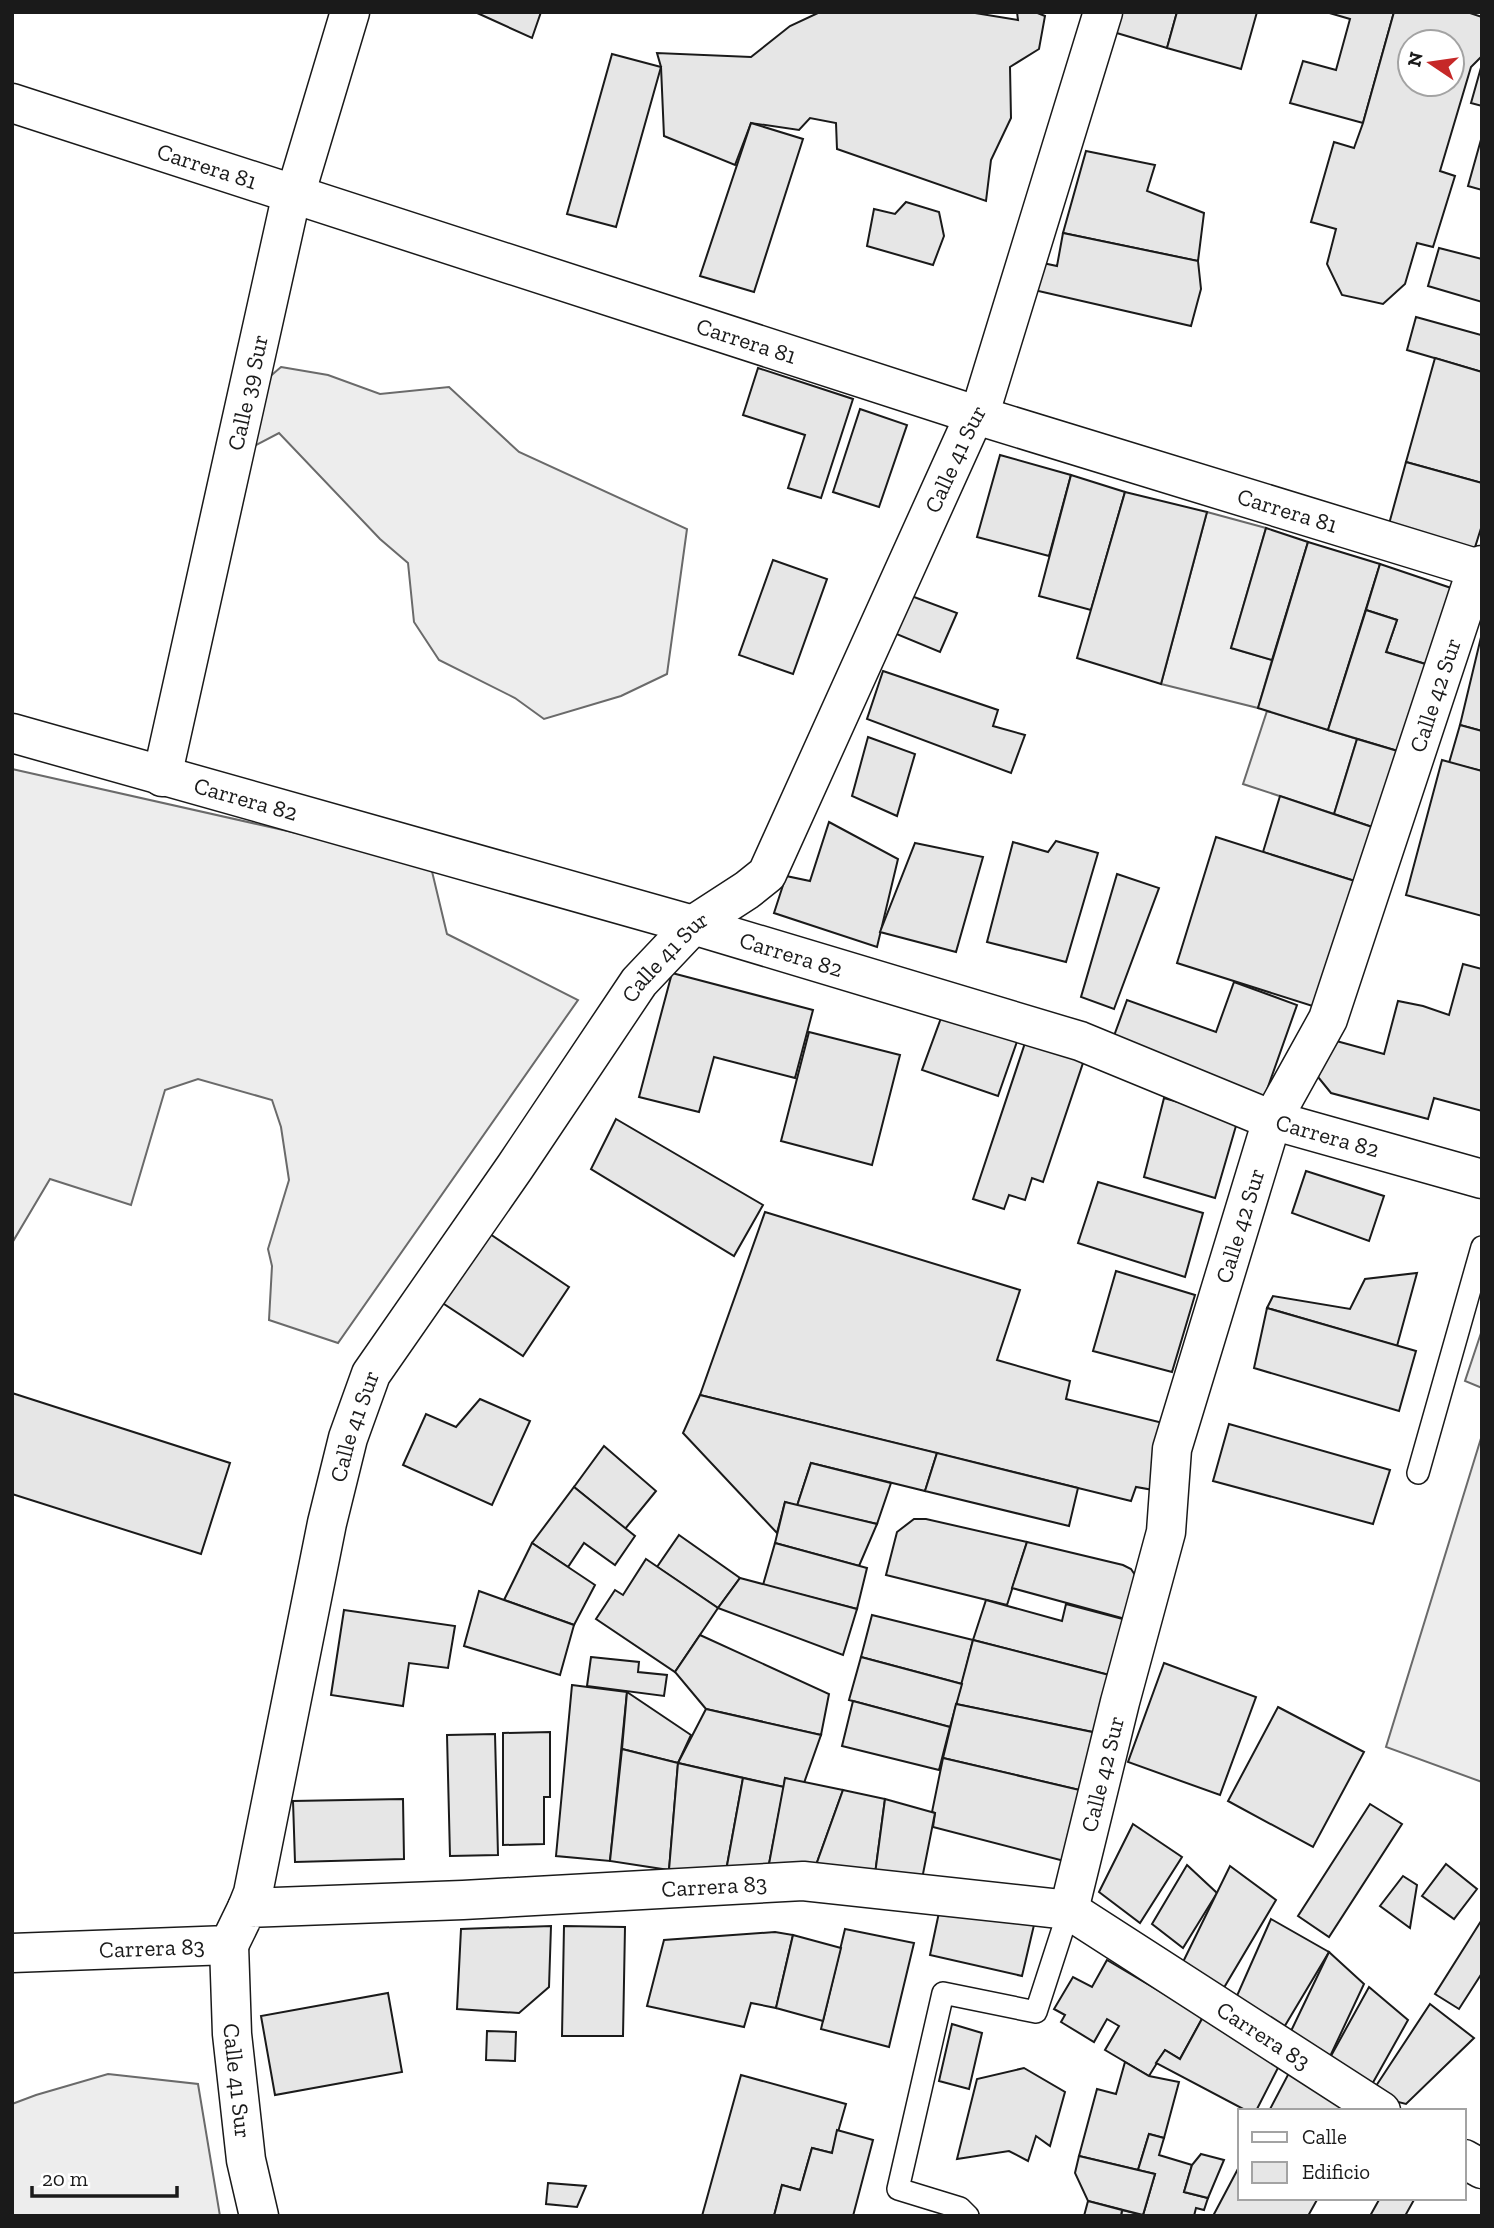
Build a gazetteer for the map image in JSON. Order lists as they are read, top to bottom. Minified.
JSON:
{"streets":{"street":["Carrera 81","Calle 39 Sur","Calle 41 Sur","Calle 42 Sur","Carrera 82","Carrera 83"]},"crossings":[["Carrera 81","Calle 39 Sur"],["Carrera 81","Calle 41 Sur"],["Carrera 81","Calle 42 Sur"],["Calle 39 Sur","Carrera 82"],["Calle 41 Sur","Carrera 82"],["Calle 41 Sur","Carrera 83"],["Calle 42 Sur","Carrera 82"],["Calle 42 Sur","Carrera 83"]],"legend":["Calle","Edificio"],"scale_bar":"20 m","north":"left"}
